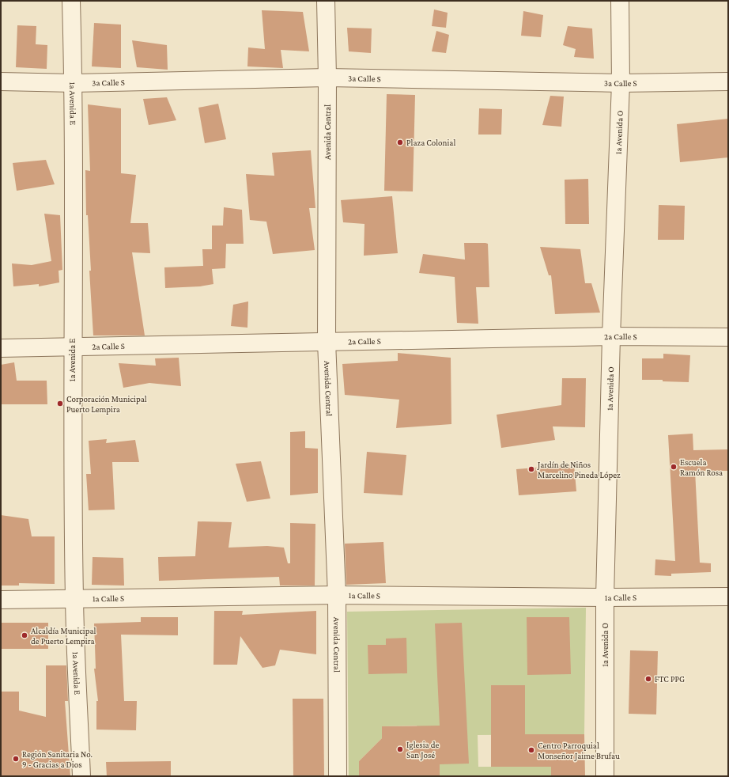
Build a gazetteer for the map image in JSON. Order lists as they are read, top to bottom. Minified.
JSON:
{"streets":{"street":["3a Calle S","1a Avenida E","Avenida Central","1a Avenida O","2a Calle S","1a Calle S"]},"crossings":[["3a Calle S","1a Avenida E"],["3a Calle S","Avenida Central"],["3a Calle S","1a Avenida O"],["1a Avenida E","2a Calle S"],["1a Avenida E","1a Calle S"],["Avenida Central","2a Calle S"],["Avenida Central","1a Calle S"],["1a Avenida O","2a Calle S"],["1a Avenida O","1a Calle S"]],"places":["Plaza Colonial","Corporación Municipal Puerto Lempira","Escuela Ramón Rosa","Jardín de Niños Marcelino Pineda López","Alcaldía Municipal de Puerto Lempira","FTC PPG","Iglesia de San José","Centro Parroquial Monseñor Jaime Brufau","Región Sanitaria No. 9 - Gracias a Dios"]}
